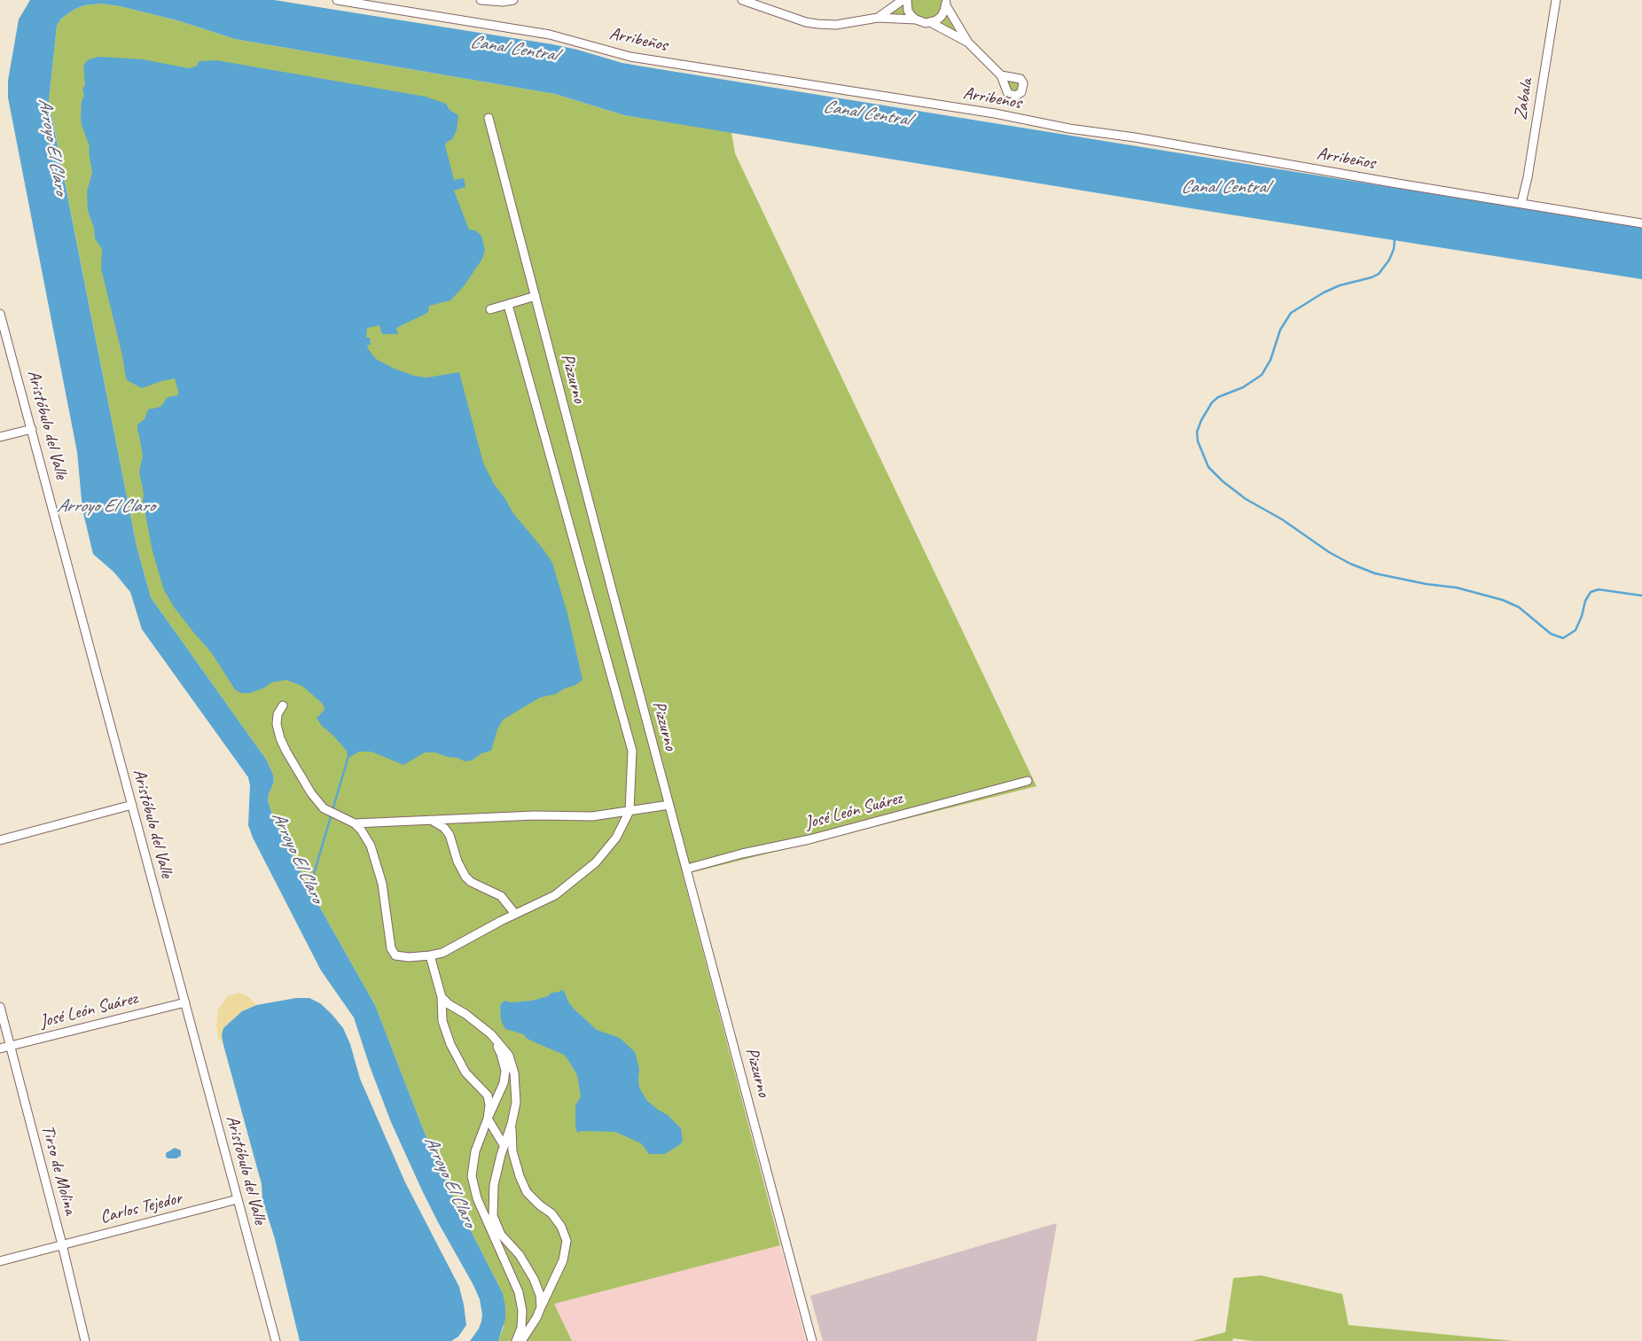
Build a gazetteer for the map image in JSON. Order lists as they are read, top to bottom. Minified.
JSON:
{"streets":{"street":["Arribeños","Zabala","Pizzurno","Aristóbulo del Valle","José León Suárez","Tirso de Molina","Carlos Tejedor"]},"crossings":[["Arribeños","Zabala"],["Pizzurno","José León Suárez"],["Aristóbulo del Valle","José León Suárez"],["Aristóbulo del Valle","Carlos Tejedor"],["José León Suárez","Tirso de Molina"],["Tirso de Molina","Carlos Tejedor"]],"water":["Canal Central","Arroyo El Claro"]}
